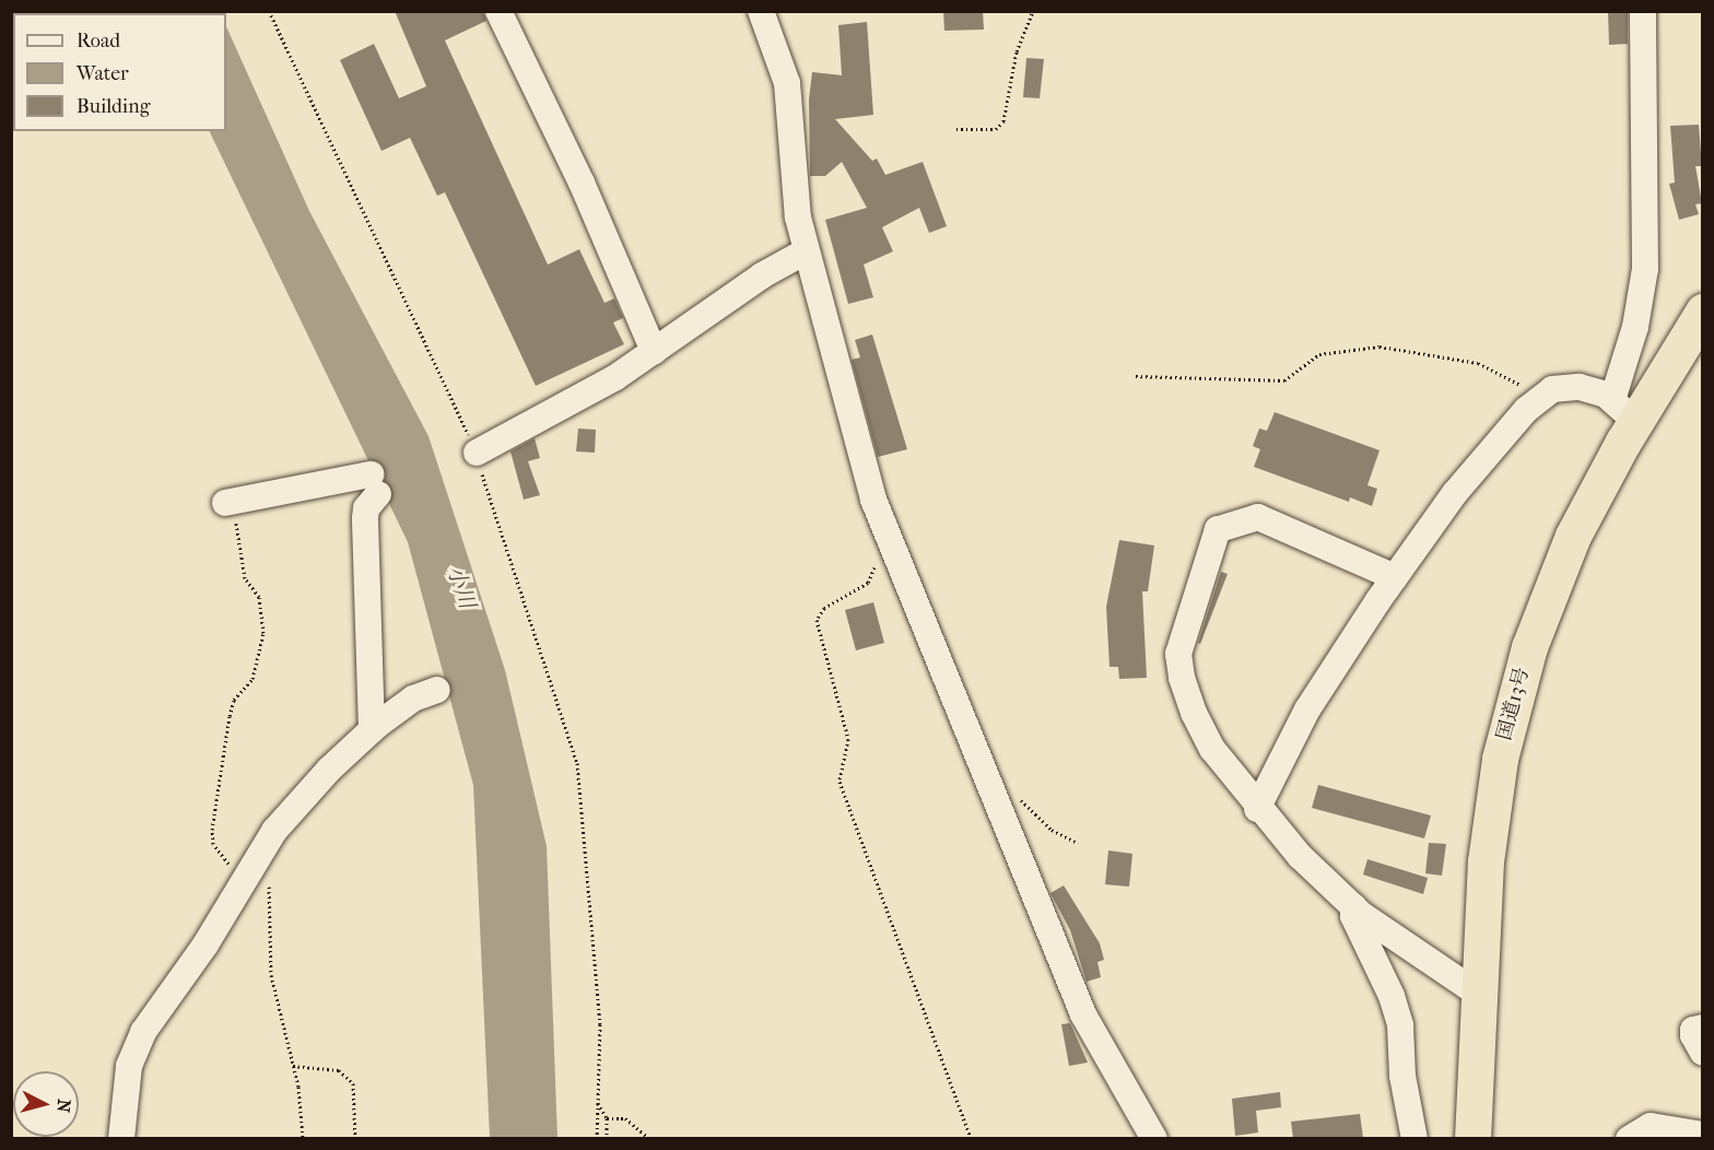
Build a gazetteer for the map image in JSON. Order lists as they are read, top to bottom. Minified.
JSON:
{"streets":{"highway":["国道13号"]},"water":["小川"],"legend":["Road","Water","Building"],"north":"right"}
